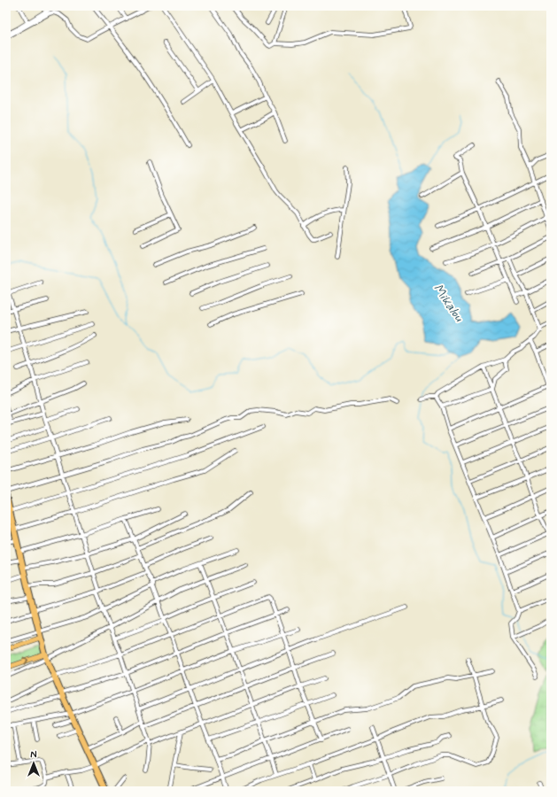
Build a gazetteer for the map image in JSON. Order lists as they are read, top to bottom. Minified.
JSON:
{"water":["Mikalou"],"north":"top"}
